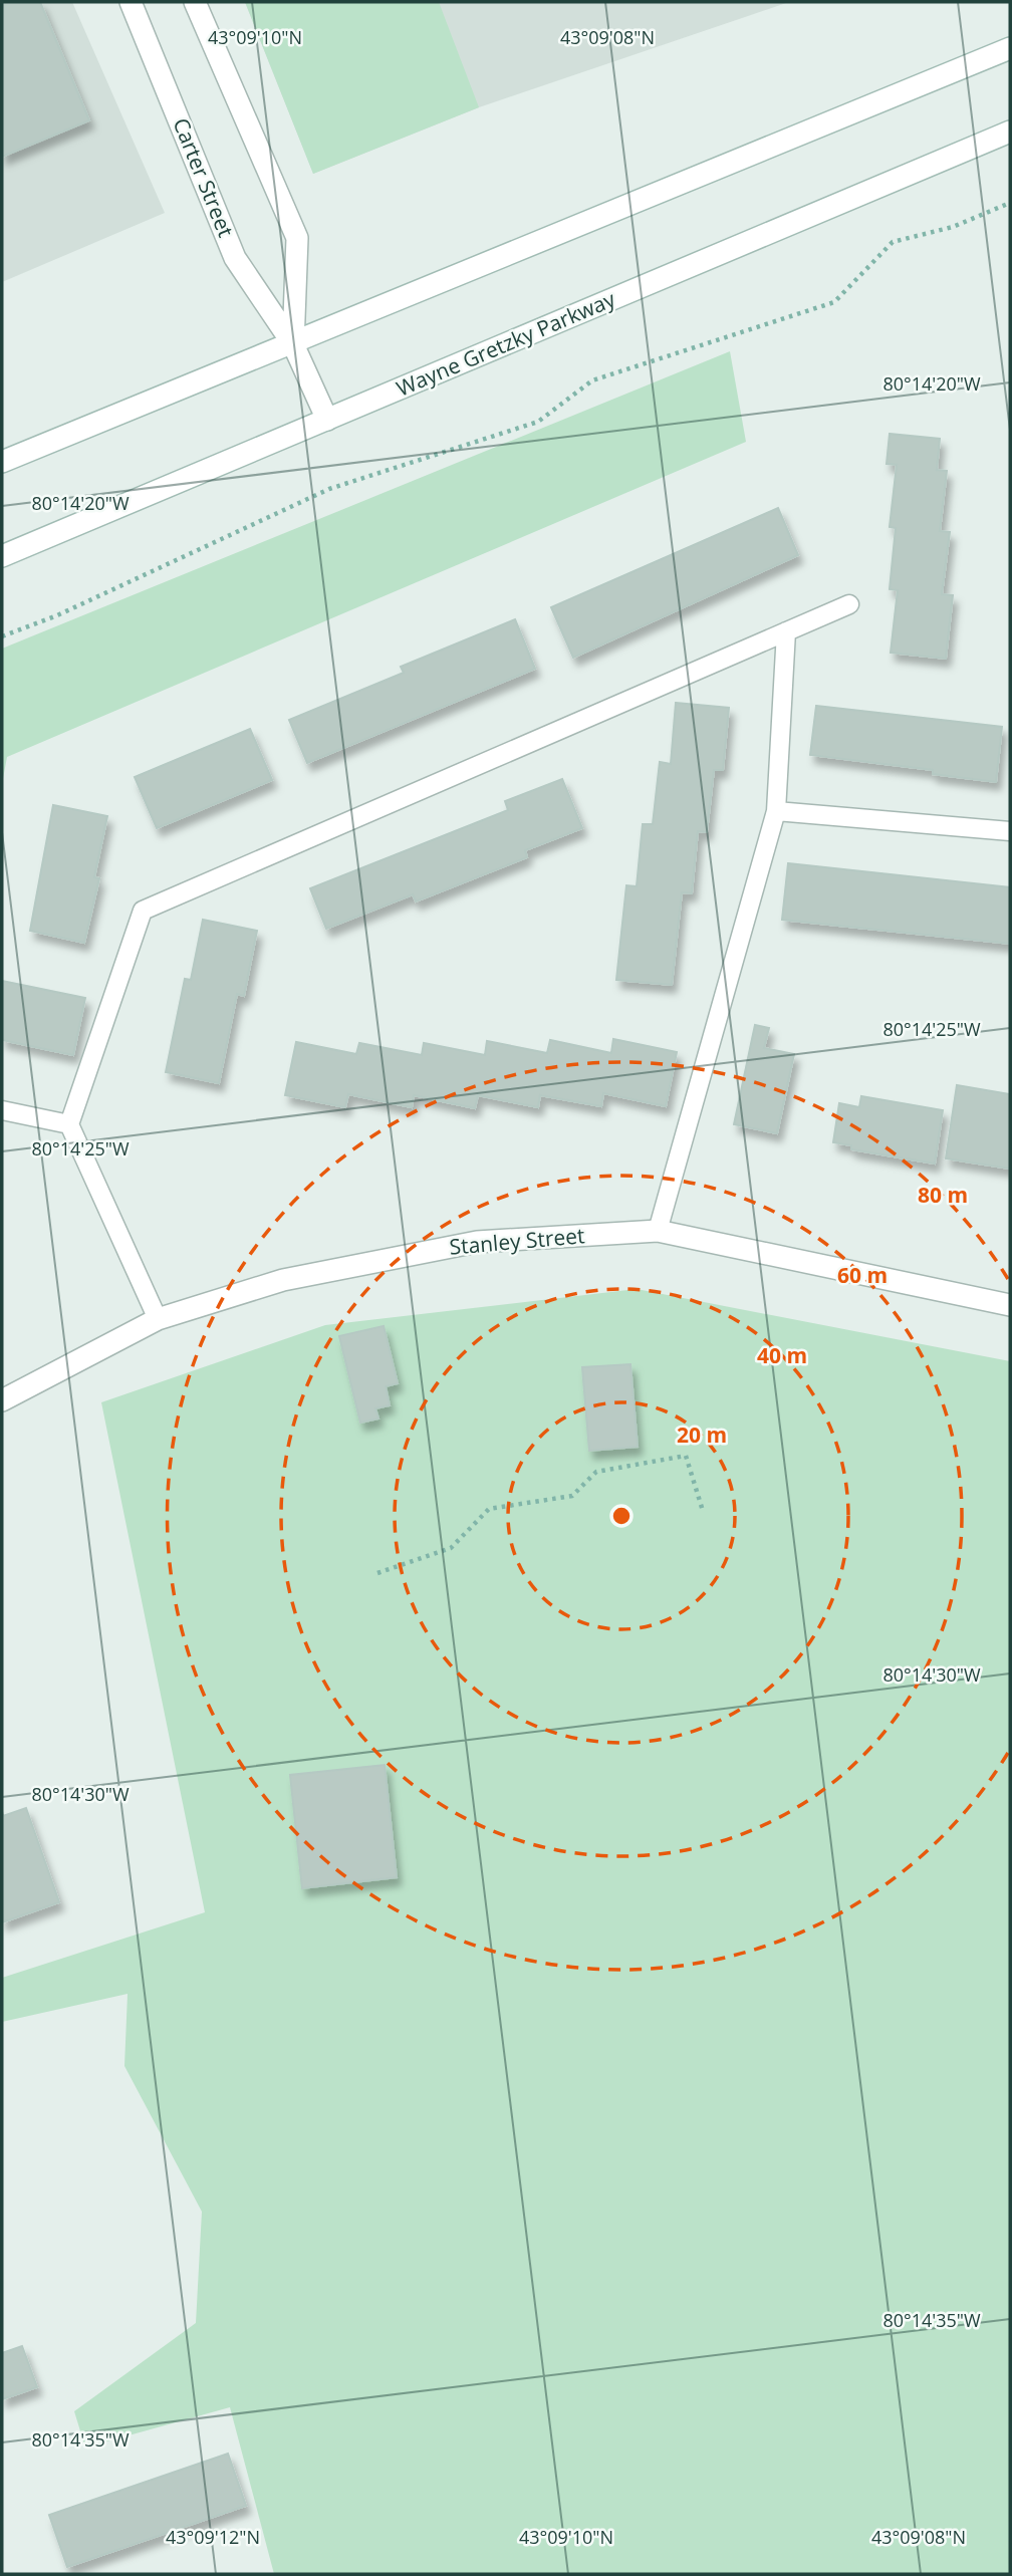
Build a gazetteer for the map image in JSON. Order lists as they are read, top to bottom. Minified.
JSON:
{"streets":{"main road":["Carter Street","Wayne Gretzky Parkway","Stanley Street"]},"crossings":[["Carter Street","Wayne Gretzky Parkway"]],"coordinates":["43°09'10\"N","43°09'08\"N","80°14'20\"W","80°14'25\"W","80°14'30\"W","80°14'35\"W","43°09'12\"N"],"rings":["80 m","60 m","40 m","20 m"]}
